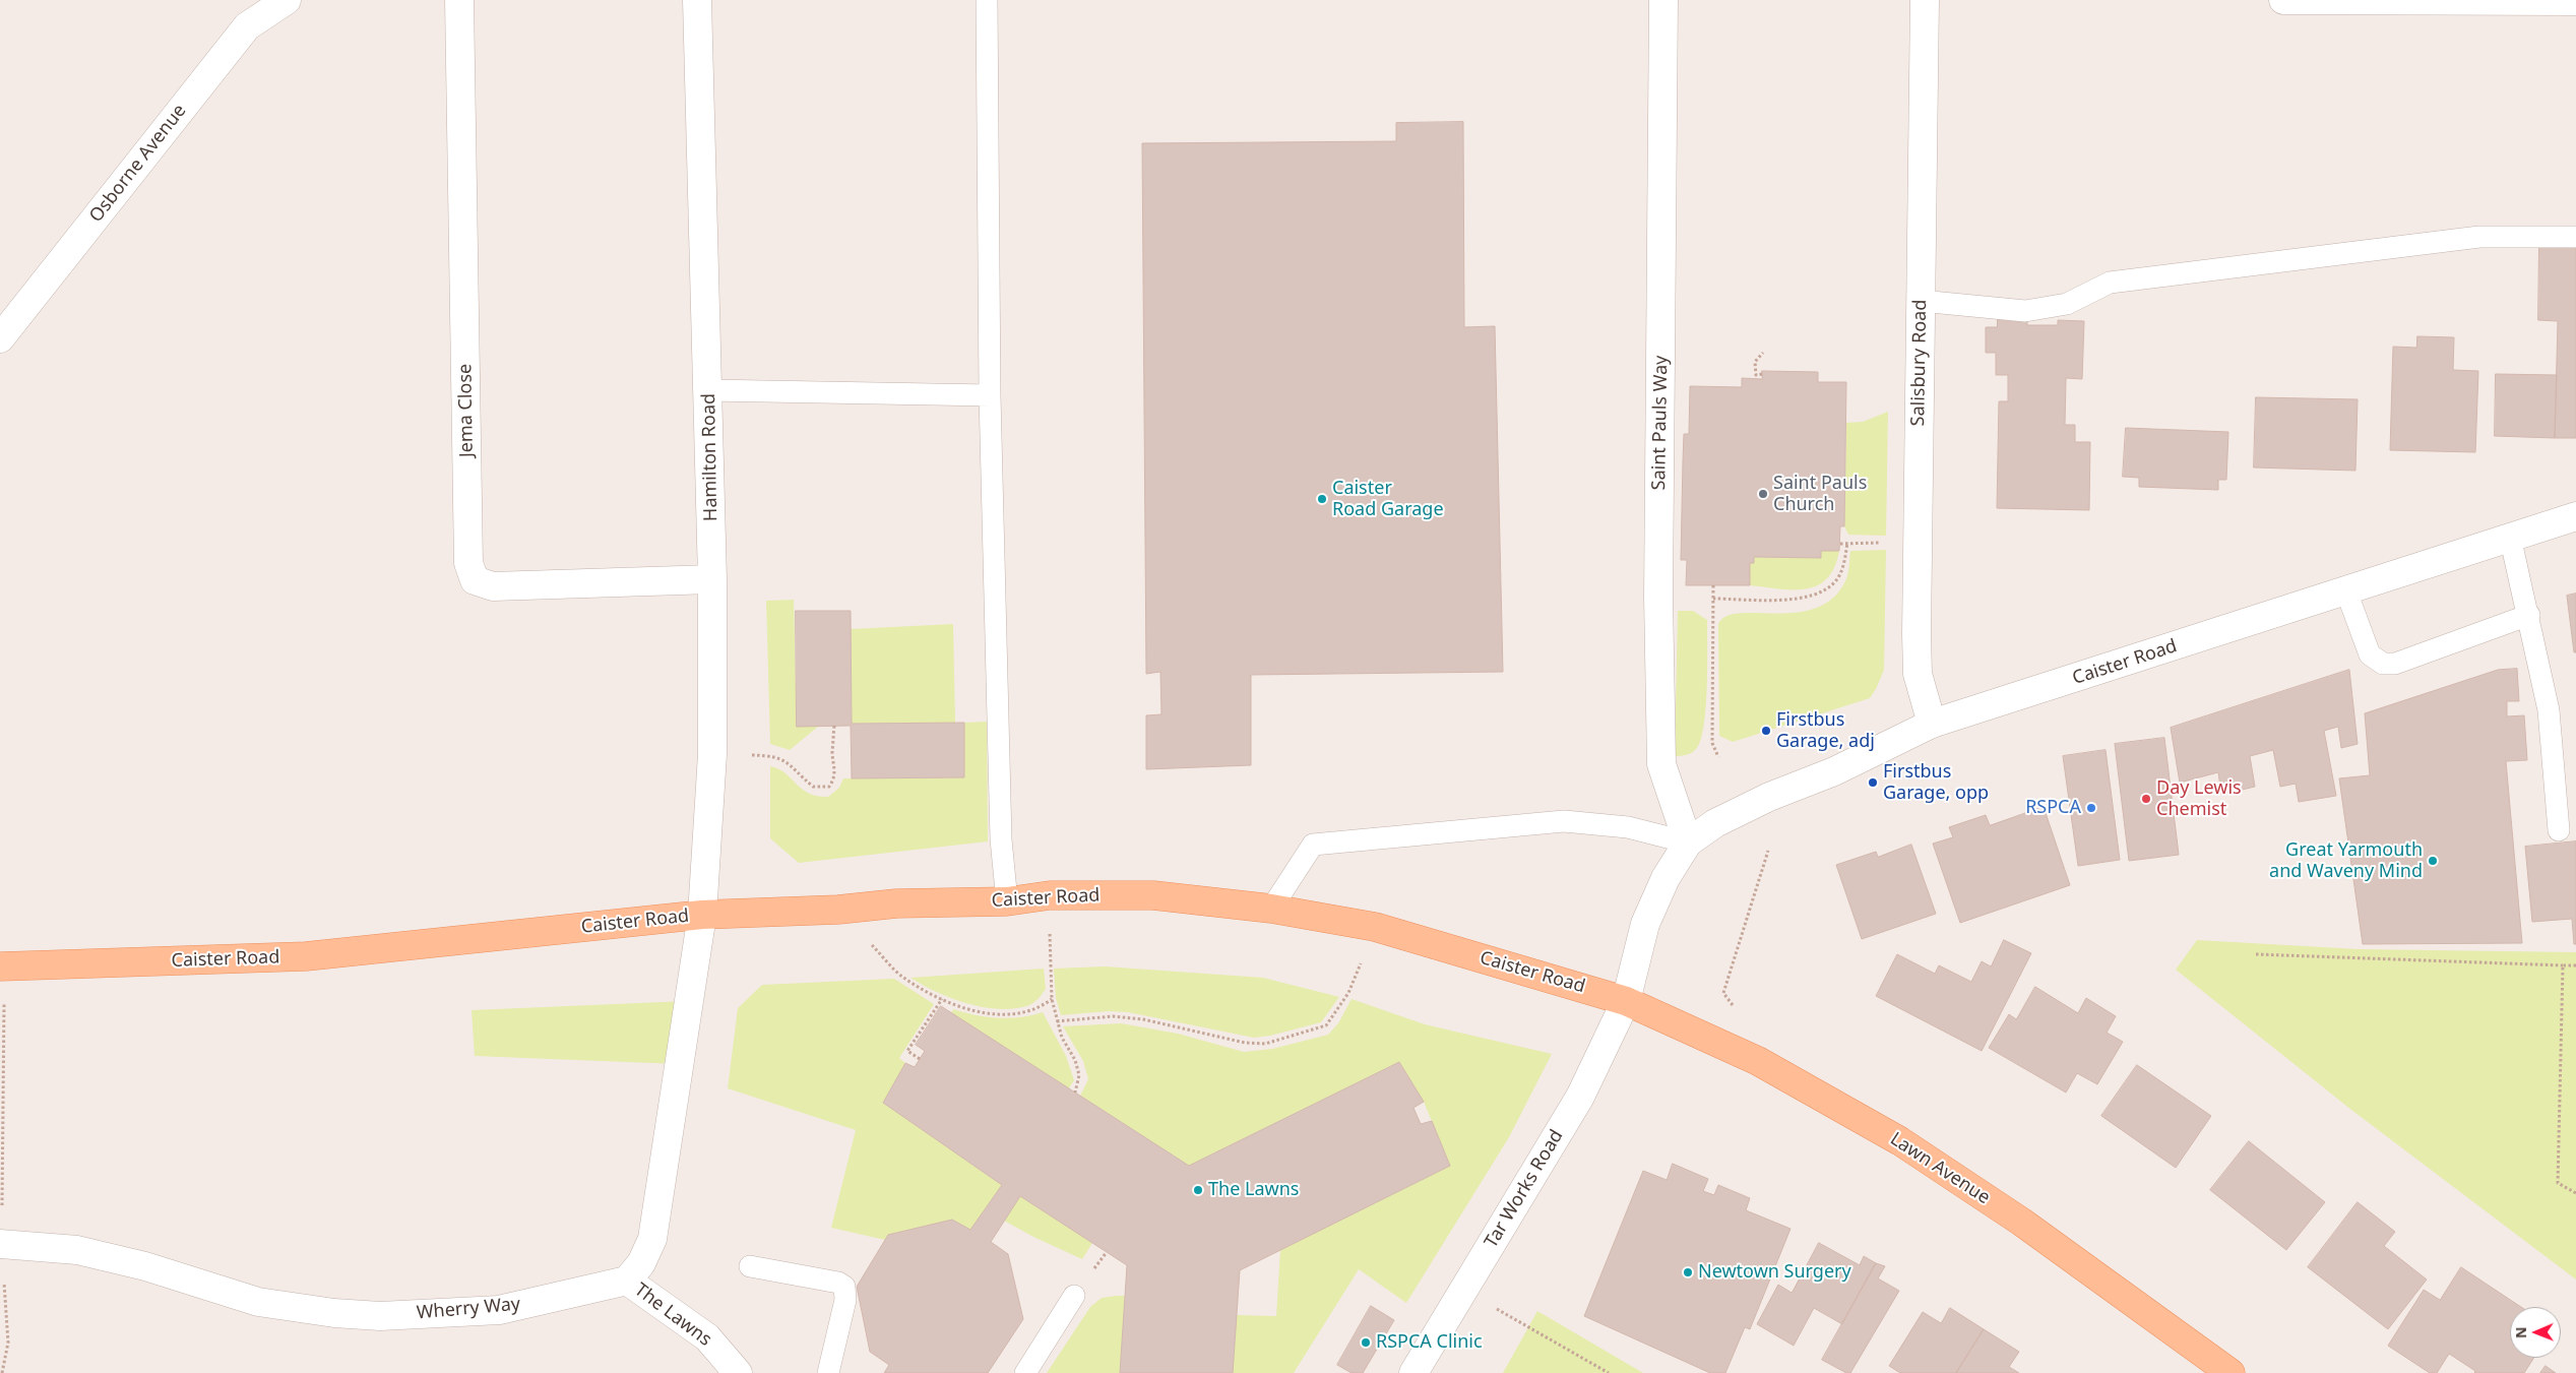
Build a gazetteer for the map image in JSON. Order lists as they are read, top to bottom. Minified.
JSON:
{"streets":{"main road":["Caister Road","Lawn Avenue"],"street":["Osborne Avenue","Salisbury Road","Jema Close","Saint Pauls Way","Hamilton Road","Tar Works Road","Wherry Way","The Lawns"]},"crossings":[["Salisbury Road","Caister Road"],["Jema Close","Hamilton Road"],["Saint Pauls Way","Caister Road"],["Hamilton Road","Caister Road"],["Caister Road","Lawn Avenue"],["Caister Road","Tar Works Road"],["Lawn Avenue","Tar Works Road"],["Wherry Way","The Lawns"]],"places":["Saint Pauls Church","Caister Road Garage","Firstbus Garage, adj","Firstbus Garage, opp","Day Lewis Chemist","RSPCA","Great Yarmouth and Waveny Mind","The Lawns","Newtown Surgery","RSPCA Clinic"],"north":"left"}
